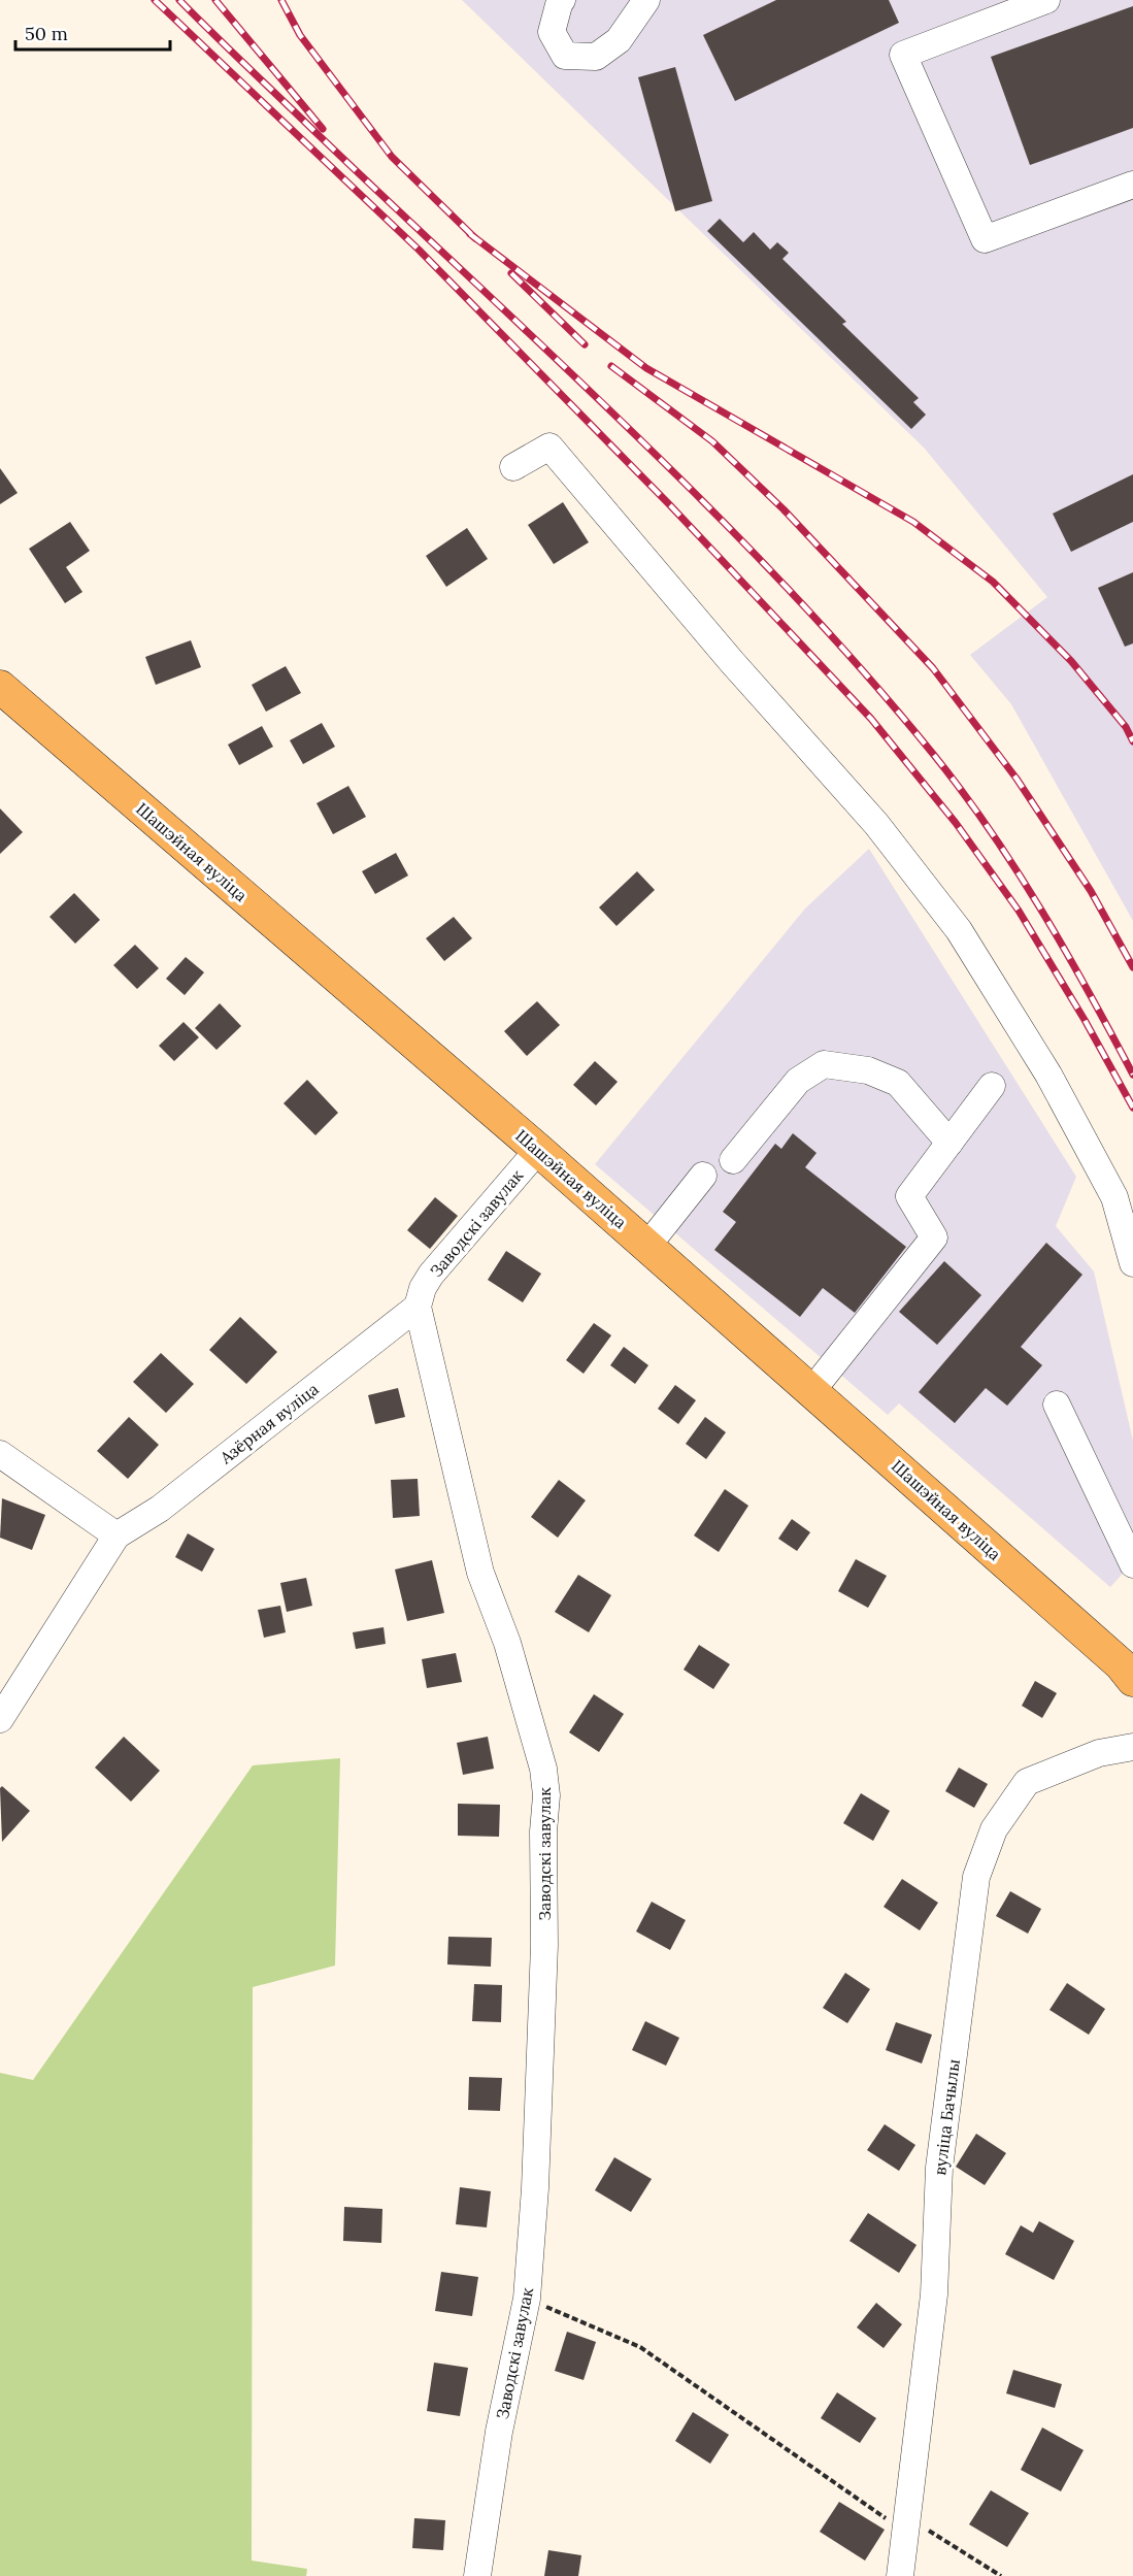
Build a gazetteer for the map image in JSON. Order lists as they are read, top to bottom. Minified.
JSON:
{"streets":{"main road":["Шашэйная вуліца"],"street":["Заводскі завулак","Азёрная вуліца","вуліца Бачылы"]},"crossings":[["Шашэйная вуліца","Заводскі завулак"],["Заводскі завулак","Азёрная вуліца"]],"scale_bar":"50 m"}
